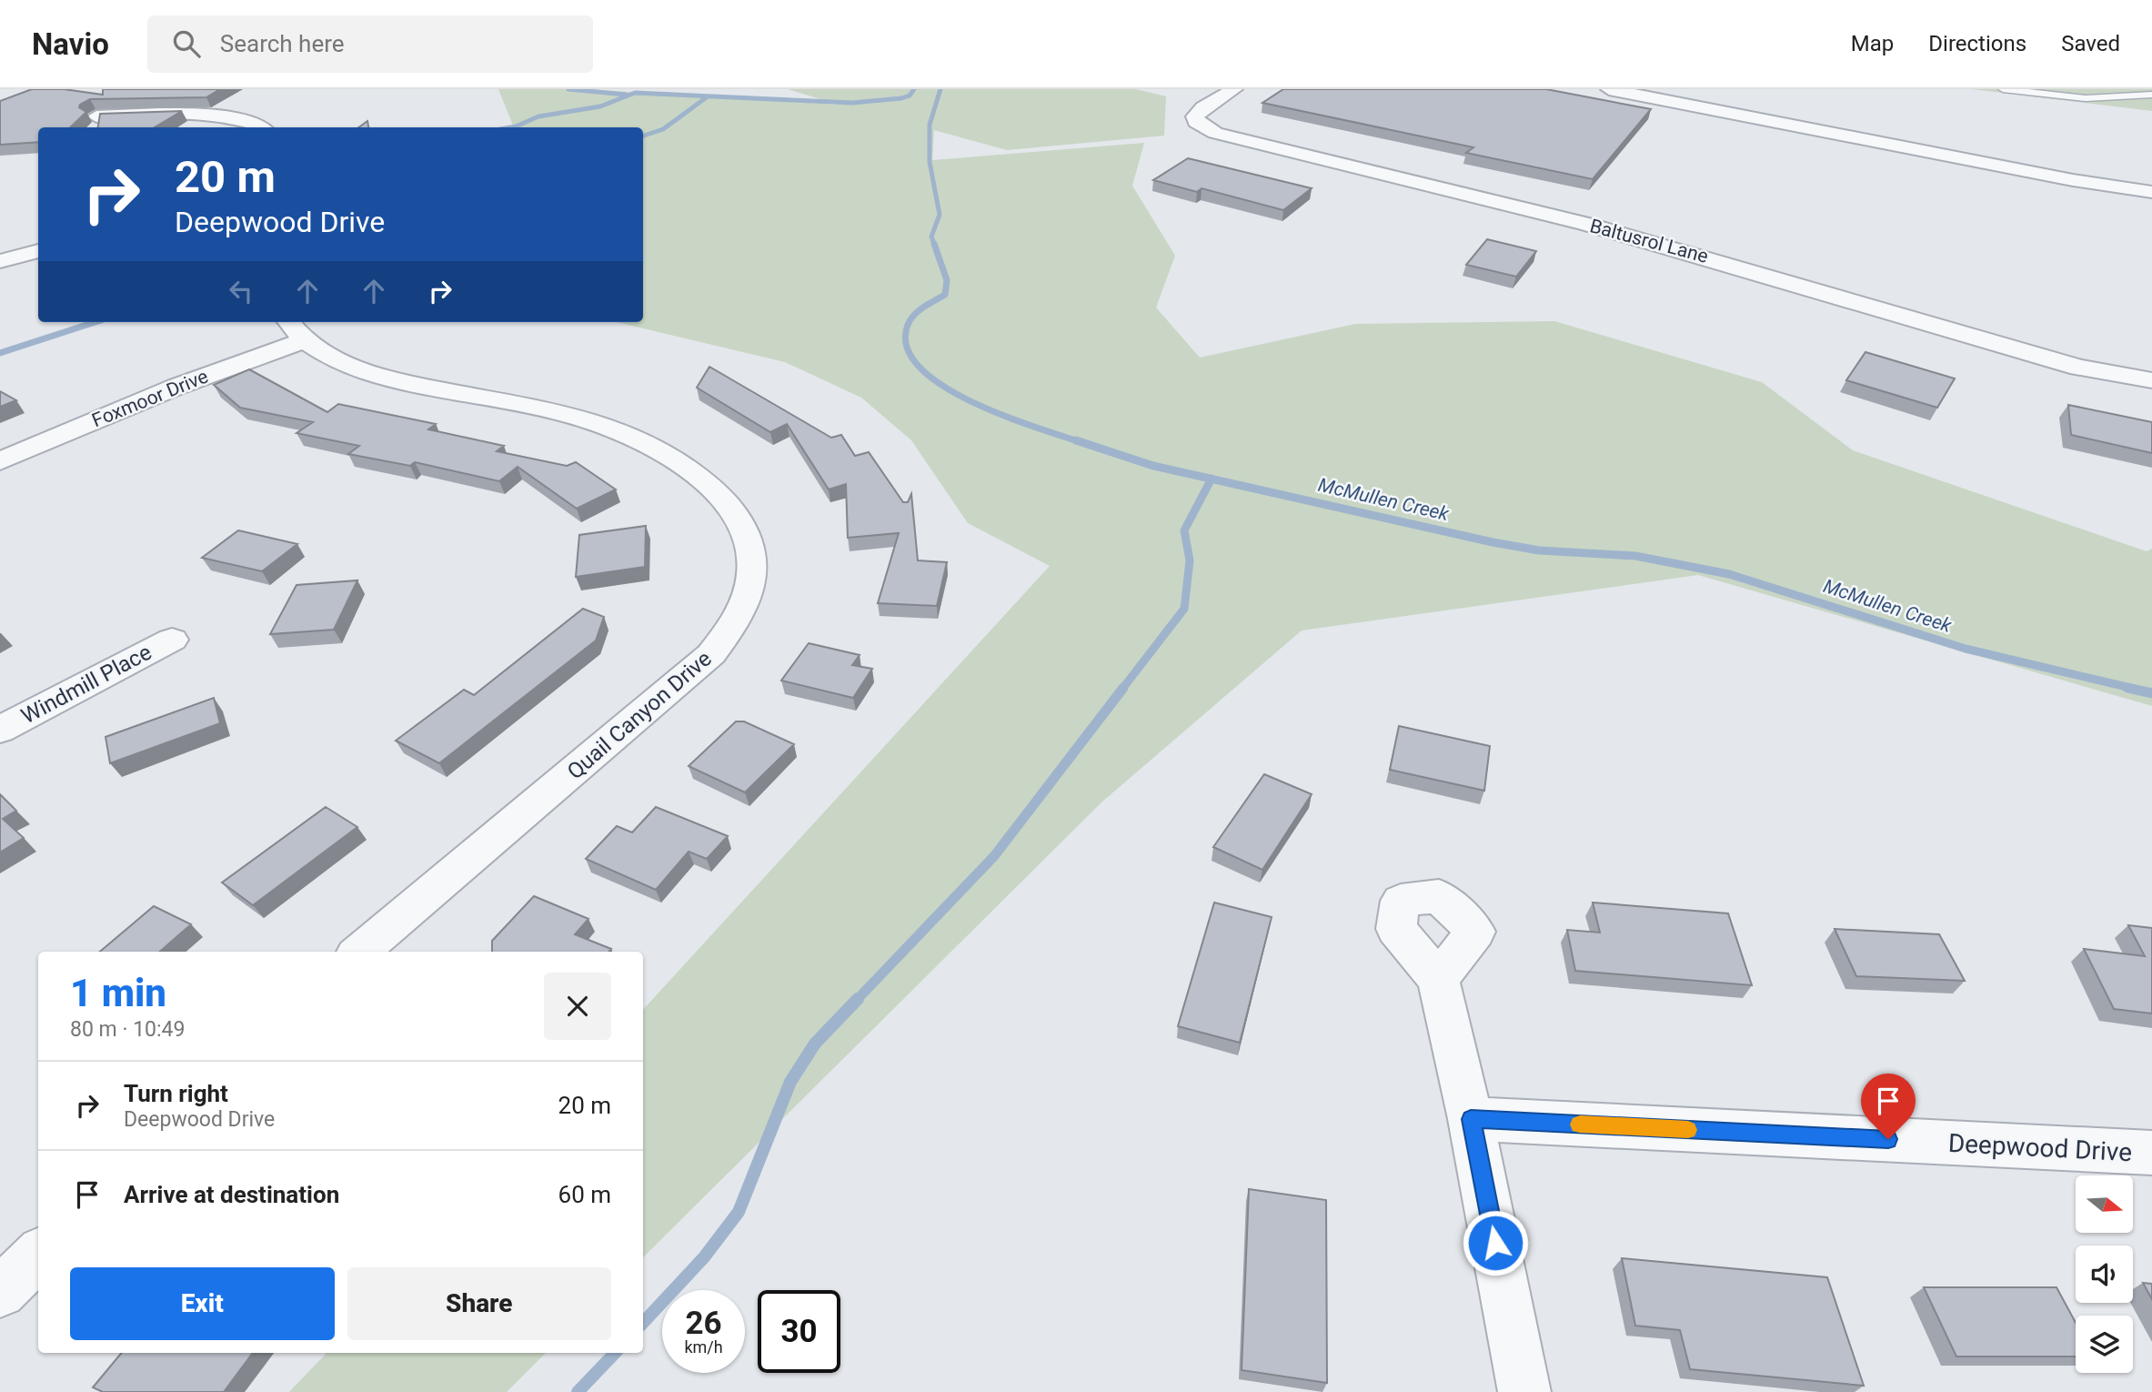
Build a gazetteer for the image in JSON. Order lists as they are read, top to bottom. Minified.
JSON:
{"streets":{"street":["Baltusrol Lane","Foxmoor Drive","Windmill Place","Quail Canyon Drive","Deepwood Drive"]},"crossings":[["Foxmoor Drive","Quail Canyon Drive"]],"water":["McMullen Creek"],"north":"right","page":{"header":"Navio","search":"Search here","nav":["Map","Directions","Saved"],"turn":["20 m","Deepwood Drive"],"heading":["1 min","80 m · 10:49"],"list":[{"name":"Turn right","note":"Deepwood Drive","value":"20 m"},{"name":"Arrive at destination","value":"60 m"}],"buttons":["Exit","Share"],"speed":"26 km/h","limit":"30"}}
